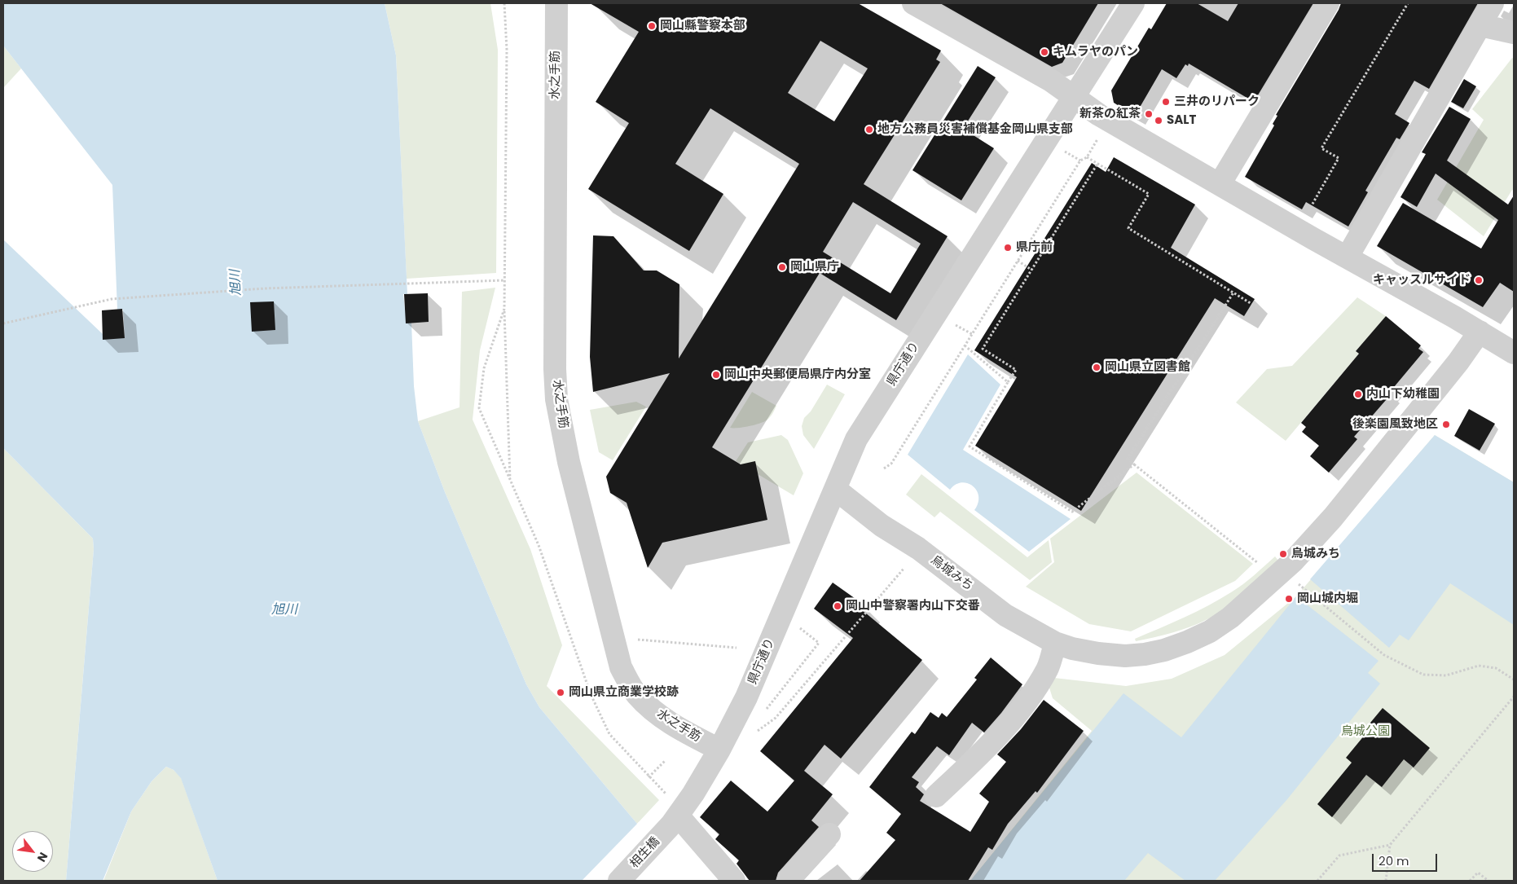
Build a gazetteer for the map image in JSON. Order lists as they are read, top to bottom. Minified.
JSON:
{"streets":{"street":["水之手筋","県庁通り","烏城みち","相生橋"]},"crossings":[["水之手筋","県庁通り"],["県庁通り","烏城みち"],["県庁通り","相生橋"]],"water":["旭川"],"parks":["烏城公園"],"places":["岡山縣警察本部","キムラヤのパン","三井のリパーク","新茶の紅茶","SALT","地方公務員災害補償基金岡山県支部","県庁前","岡山県庁","キャッスルサイド","岡山県立図書館","岡山中央郵便局県庁内分室","内山下幼稚園","後楽園風致地区","烏城みち","岡山城内堀","岡山中警察署内山下交番","岡山県立商業学校跡"],"scale_bar":"20 m","north":"bottom right"}
